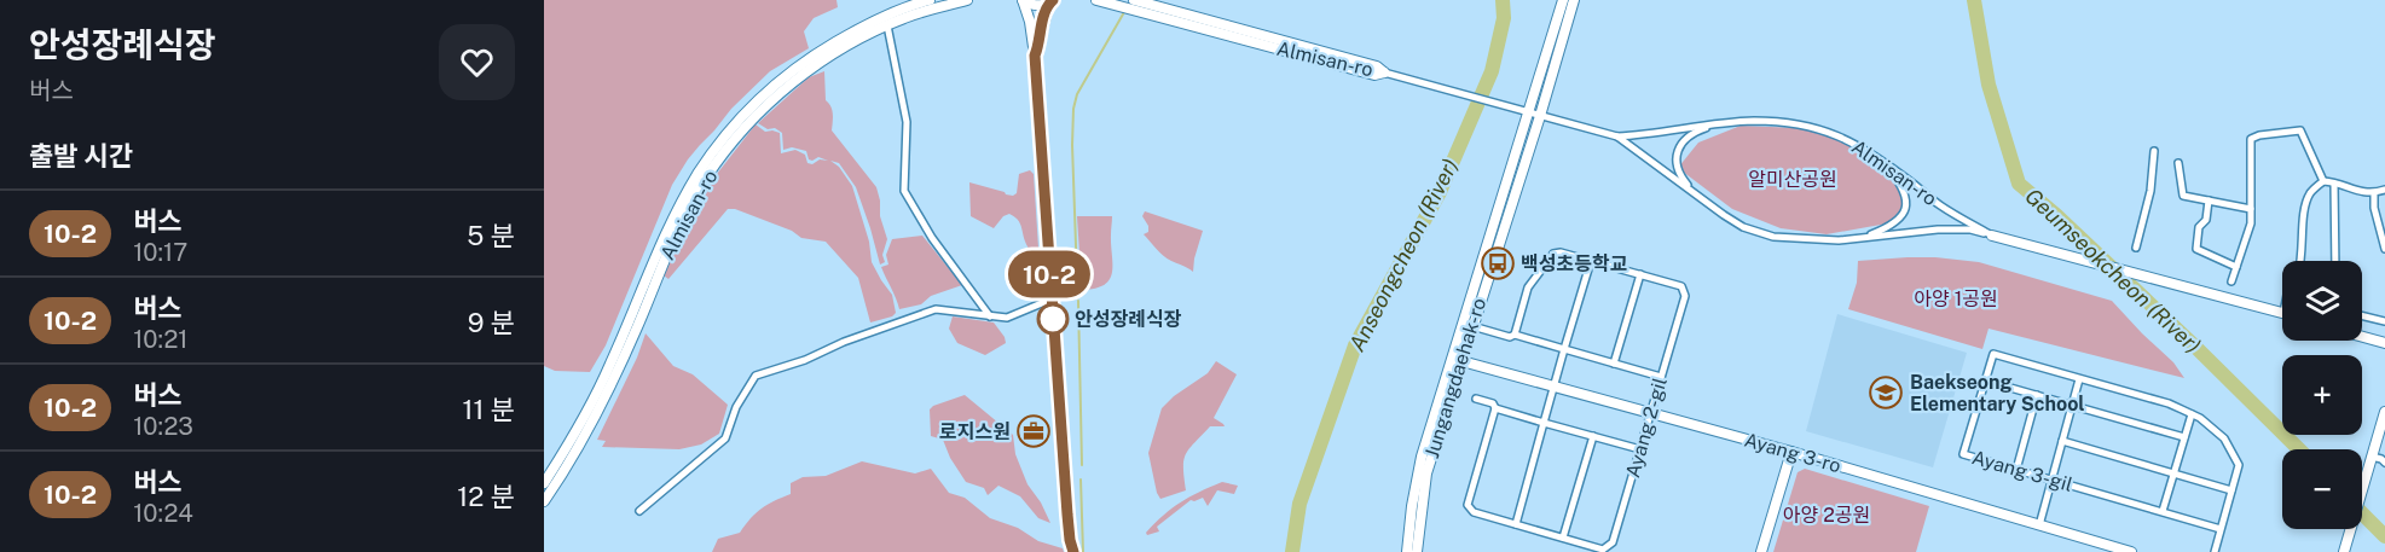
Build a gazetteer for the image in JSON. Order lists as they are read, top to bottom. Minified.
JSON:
{"streets":{"main road":["Almisan-ro","Jungangdaehak-ro","Ayang 3-ro"],"street":["Ayang 2-gil","Ayang 3-gil"]},"crossings":[["Almisan-ro","Jungangdaehak-ro"],["Jungangdaehak-ro","Ayang 3-ro"],["Ayang 2-gil","Ayang 3-ro"]],"water":["Anseongcheon (River)","Geumseokcheon (River)"],"parks":["알미산공원","아양 1공원","아양 2공원"],"places":{"bus stop":["백성초등학교"],"other":["안성장례식장"],"school or university":["Baekseong Elementary School"],"office":["로지스원"]},"lines":["bus line 10-2"],"page":{"heading":[["안성장례식장","버스"],"출발 시간"],"on_map":"10-2","list":[{"mark":"10-2","name":"버스","note":"10:17","value":"5 분"},{"mark":"10-2","name":"버스","note":"10:21","value":"9 분"},{"mark":"10-2","name":"버스","note":"10:23","value":"11 분"},{"mark":"10-2","name":"버스","note":"10:24","value":"12 분"}],"map_buttons":["+","−"]}}
